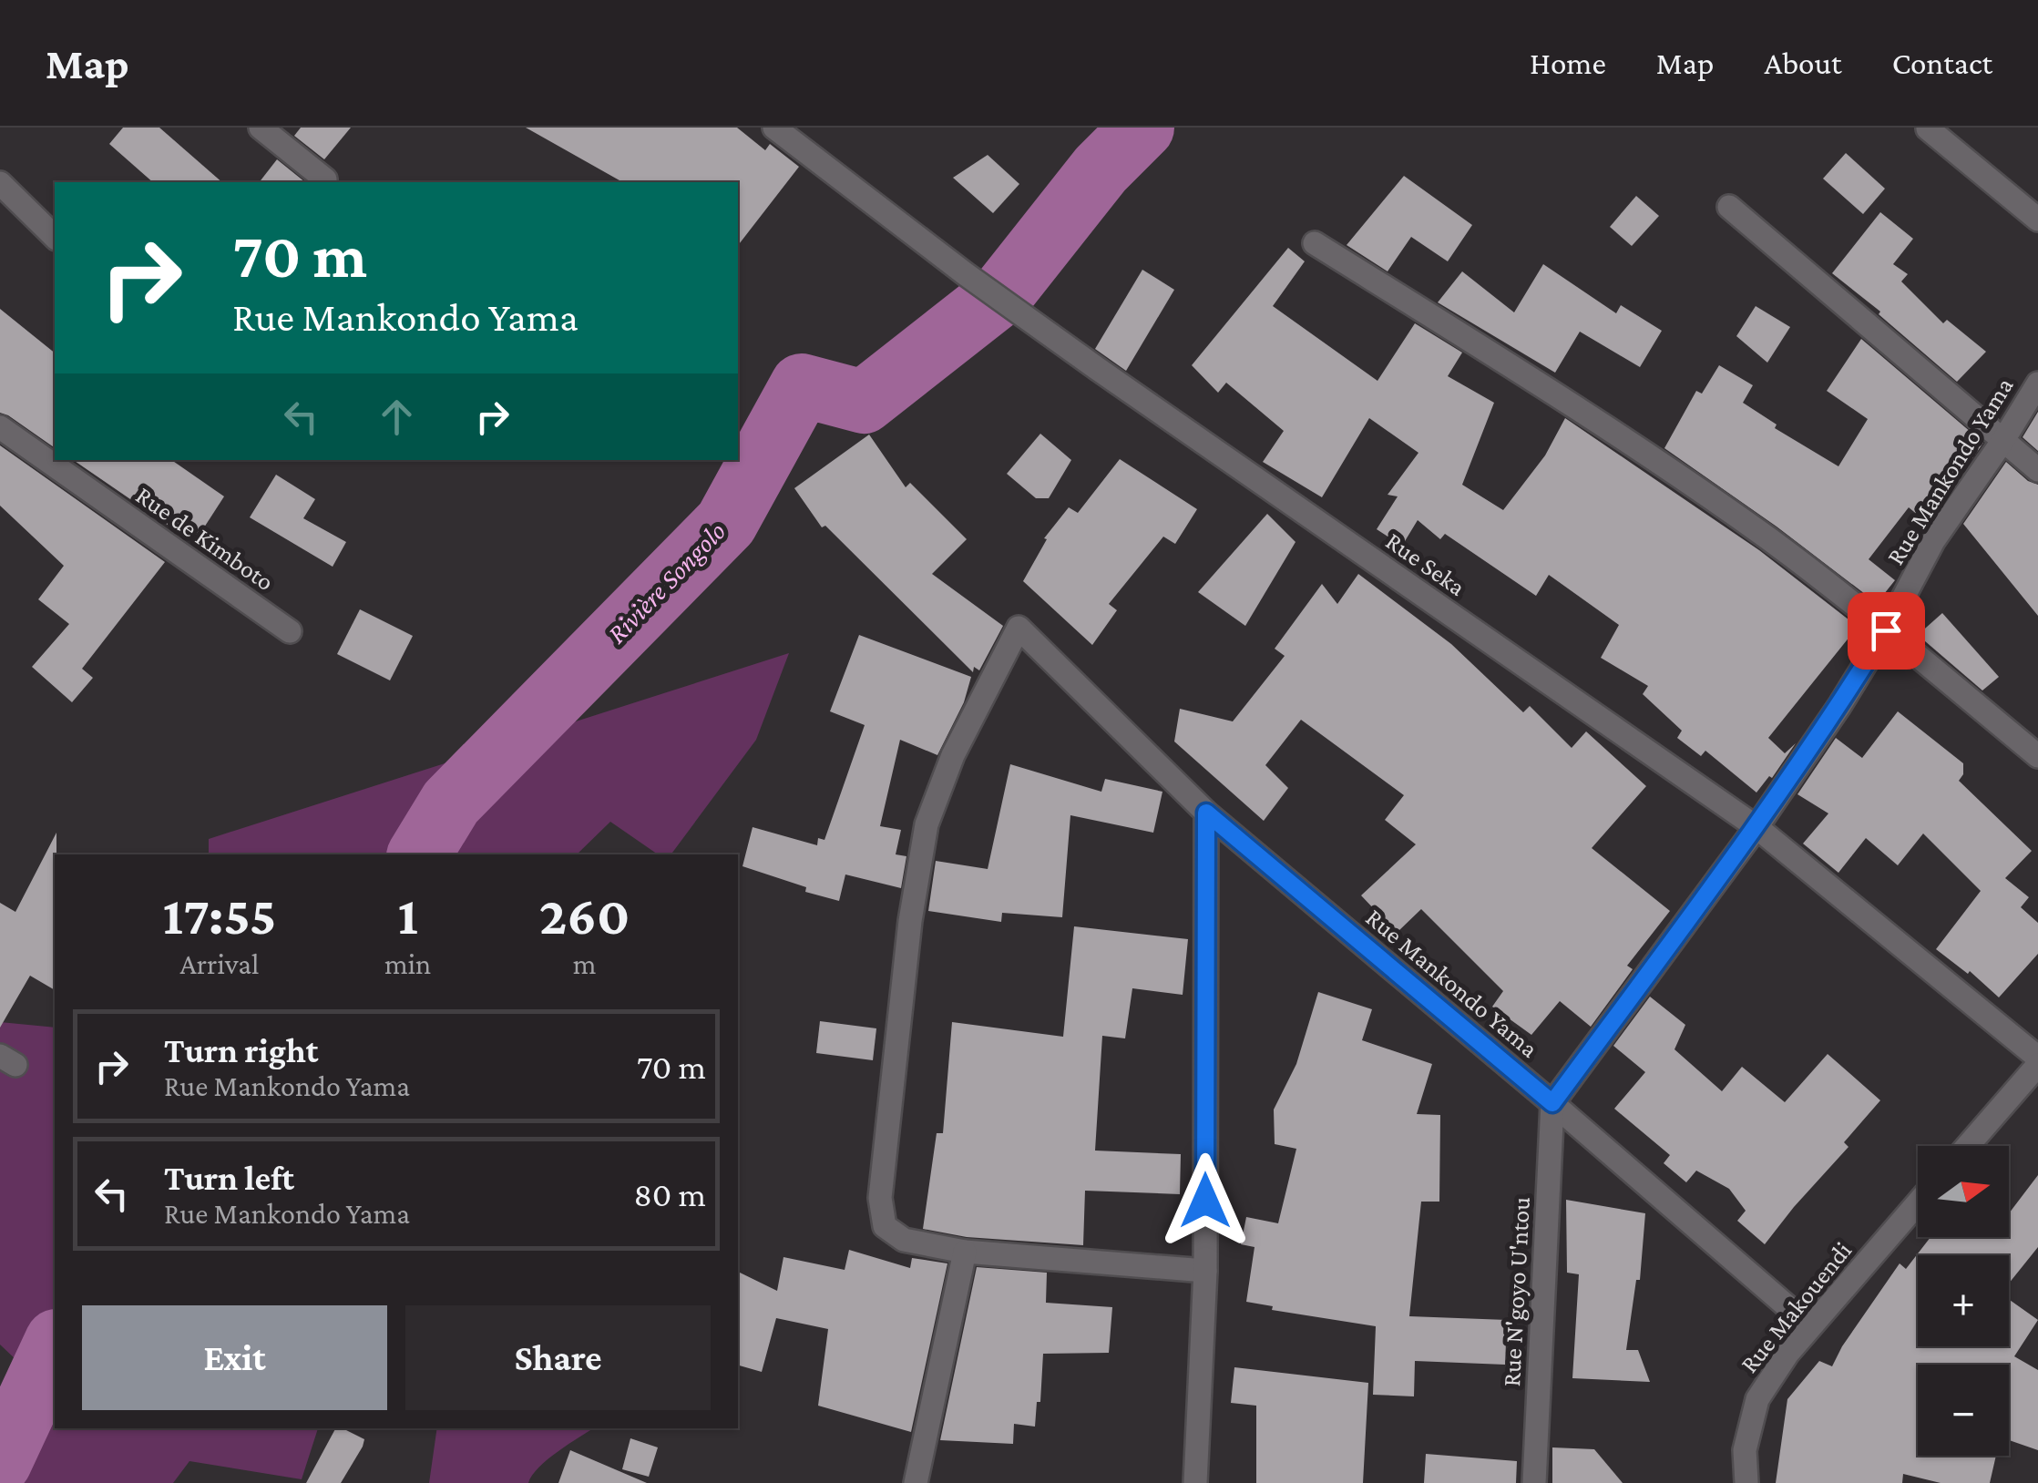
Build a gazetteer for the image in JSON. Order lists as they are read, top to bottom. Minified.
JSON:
{"streets":{"street":["Rue Mankondo Yama","Rue de Kimboto","Rue Seka","Rue N'goyo U'ntou","Rue Makouendi"]},"crossings":[["Rue Mankondo Yama","Rue Seka"],["Rue Mankondo Yama","Rue N'goyo U'ntou"]],"water":["Rivière Songolo"],"north":"right","page":{"header":"Map","nav":["Home","Map","About","Contact"],"turn":["70 m","Rue Mankondo Yama"],"eta":["17:55","Arrival","1","min","260","m"],"list":[{"name":"Turn right","note":"Rue Mankondo Yama","value":"70 m"},{"name":"Turn left","note":"Rue Mankondo Yama","value":"80 m"}],"map_buttons":["+","−"],"buttons":["Exit","Share"]}}
